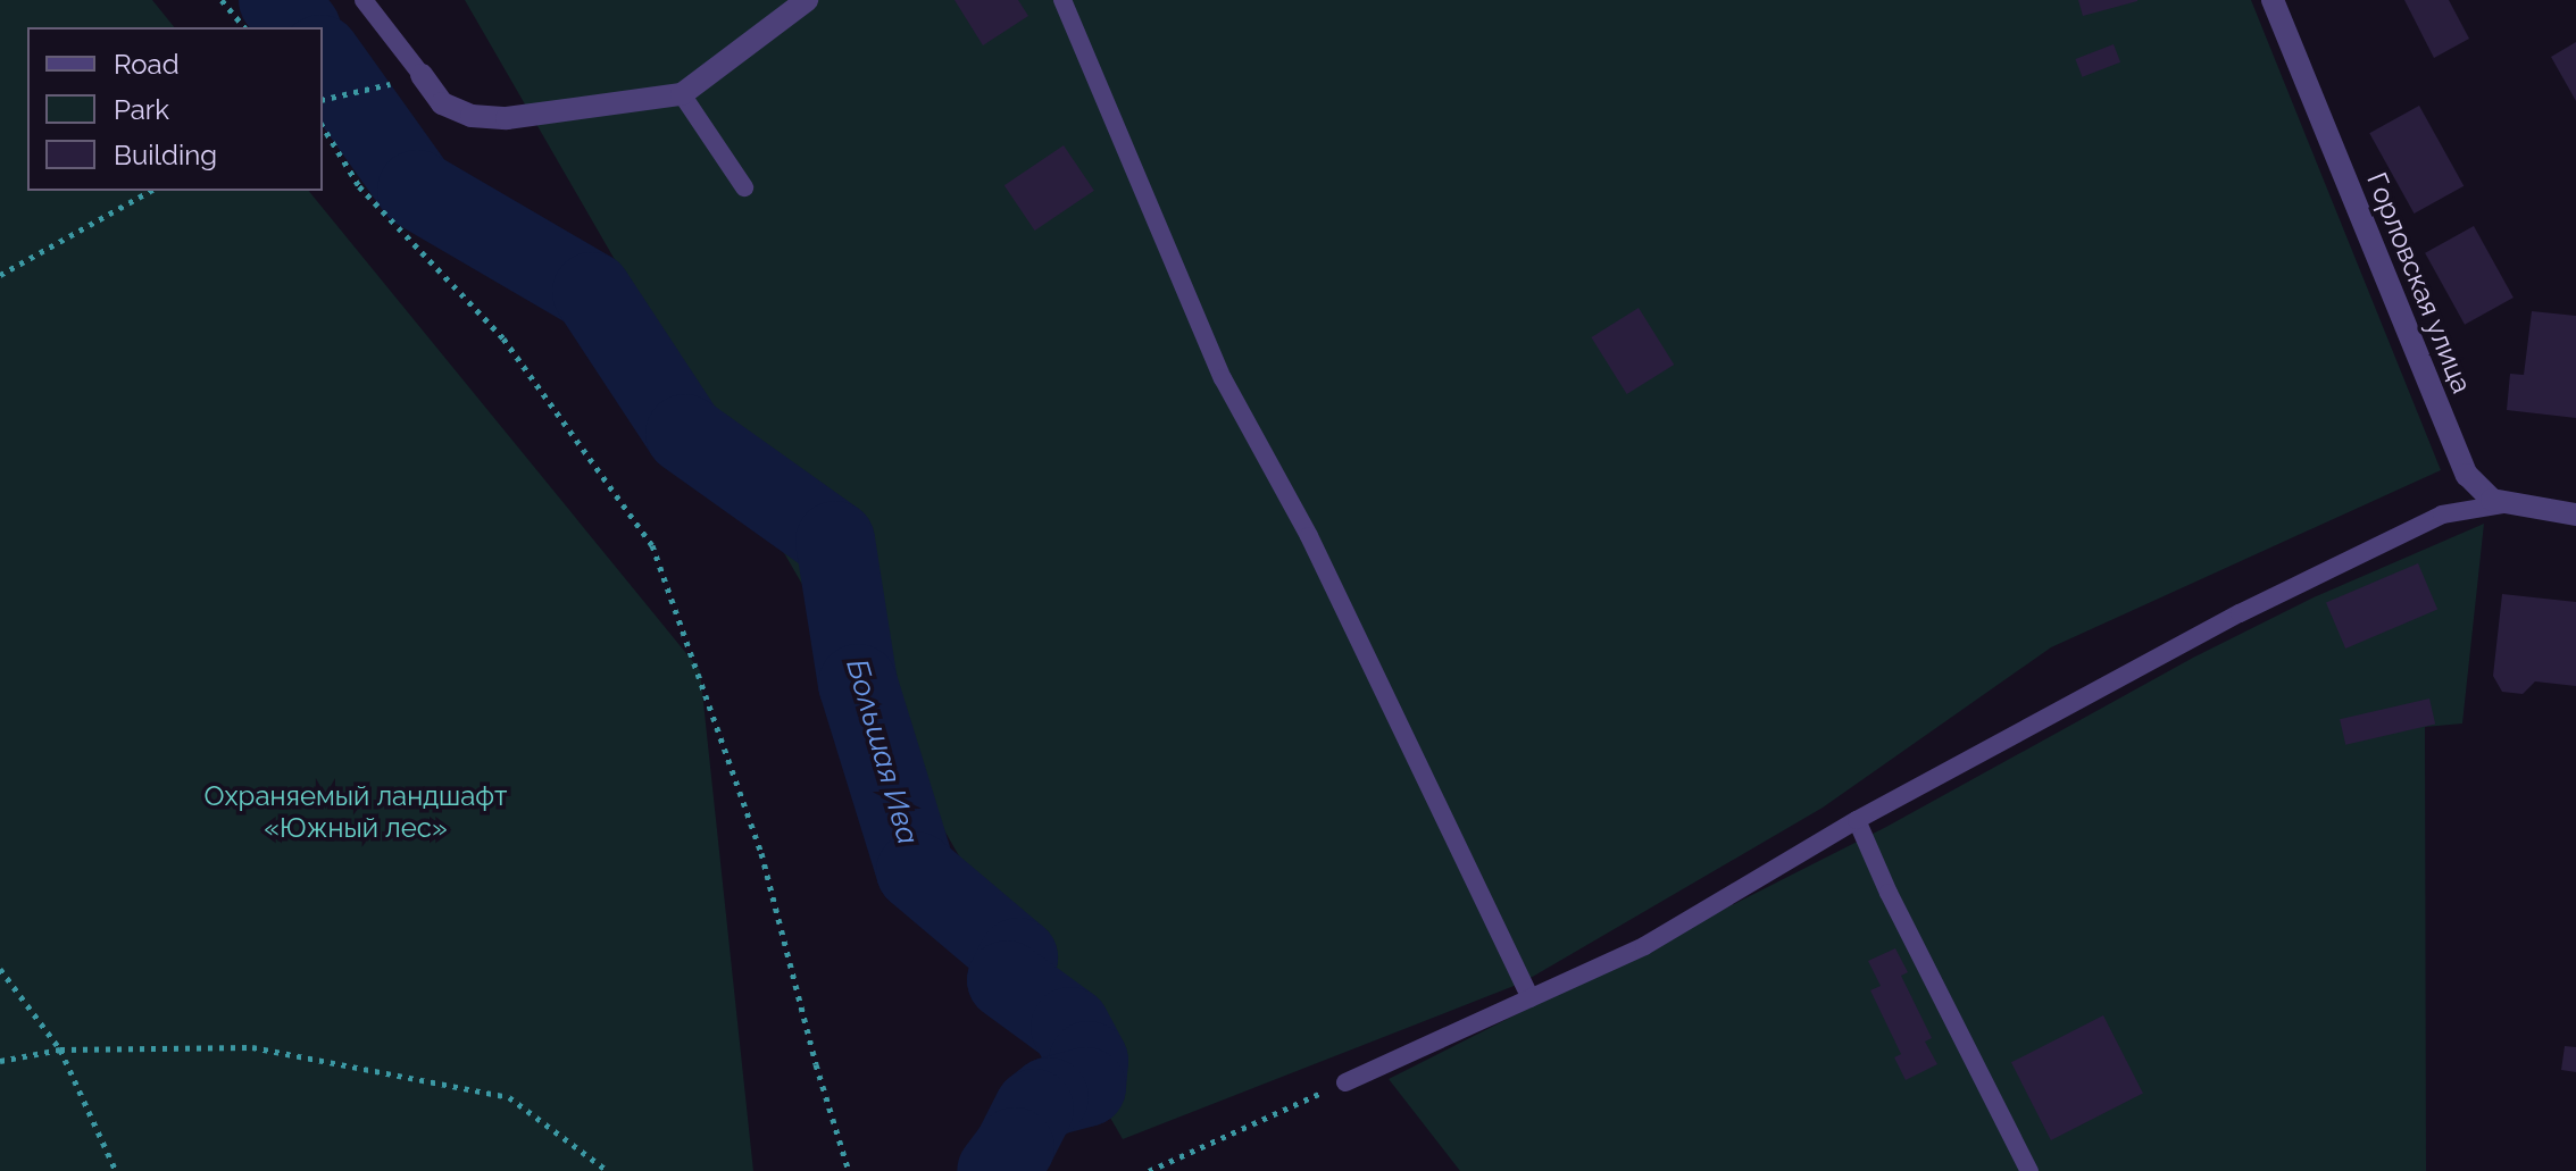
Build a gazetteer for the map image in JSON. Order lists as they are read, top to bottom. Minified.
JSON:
{"streets":{"street":["Горловская улица"]},"water":["Большая Ива"],"parks":["Охраняемый ландшафт «Южный лес»"],"legend":["Road","Park","Building"]}
